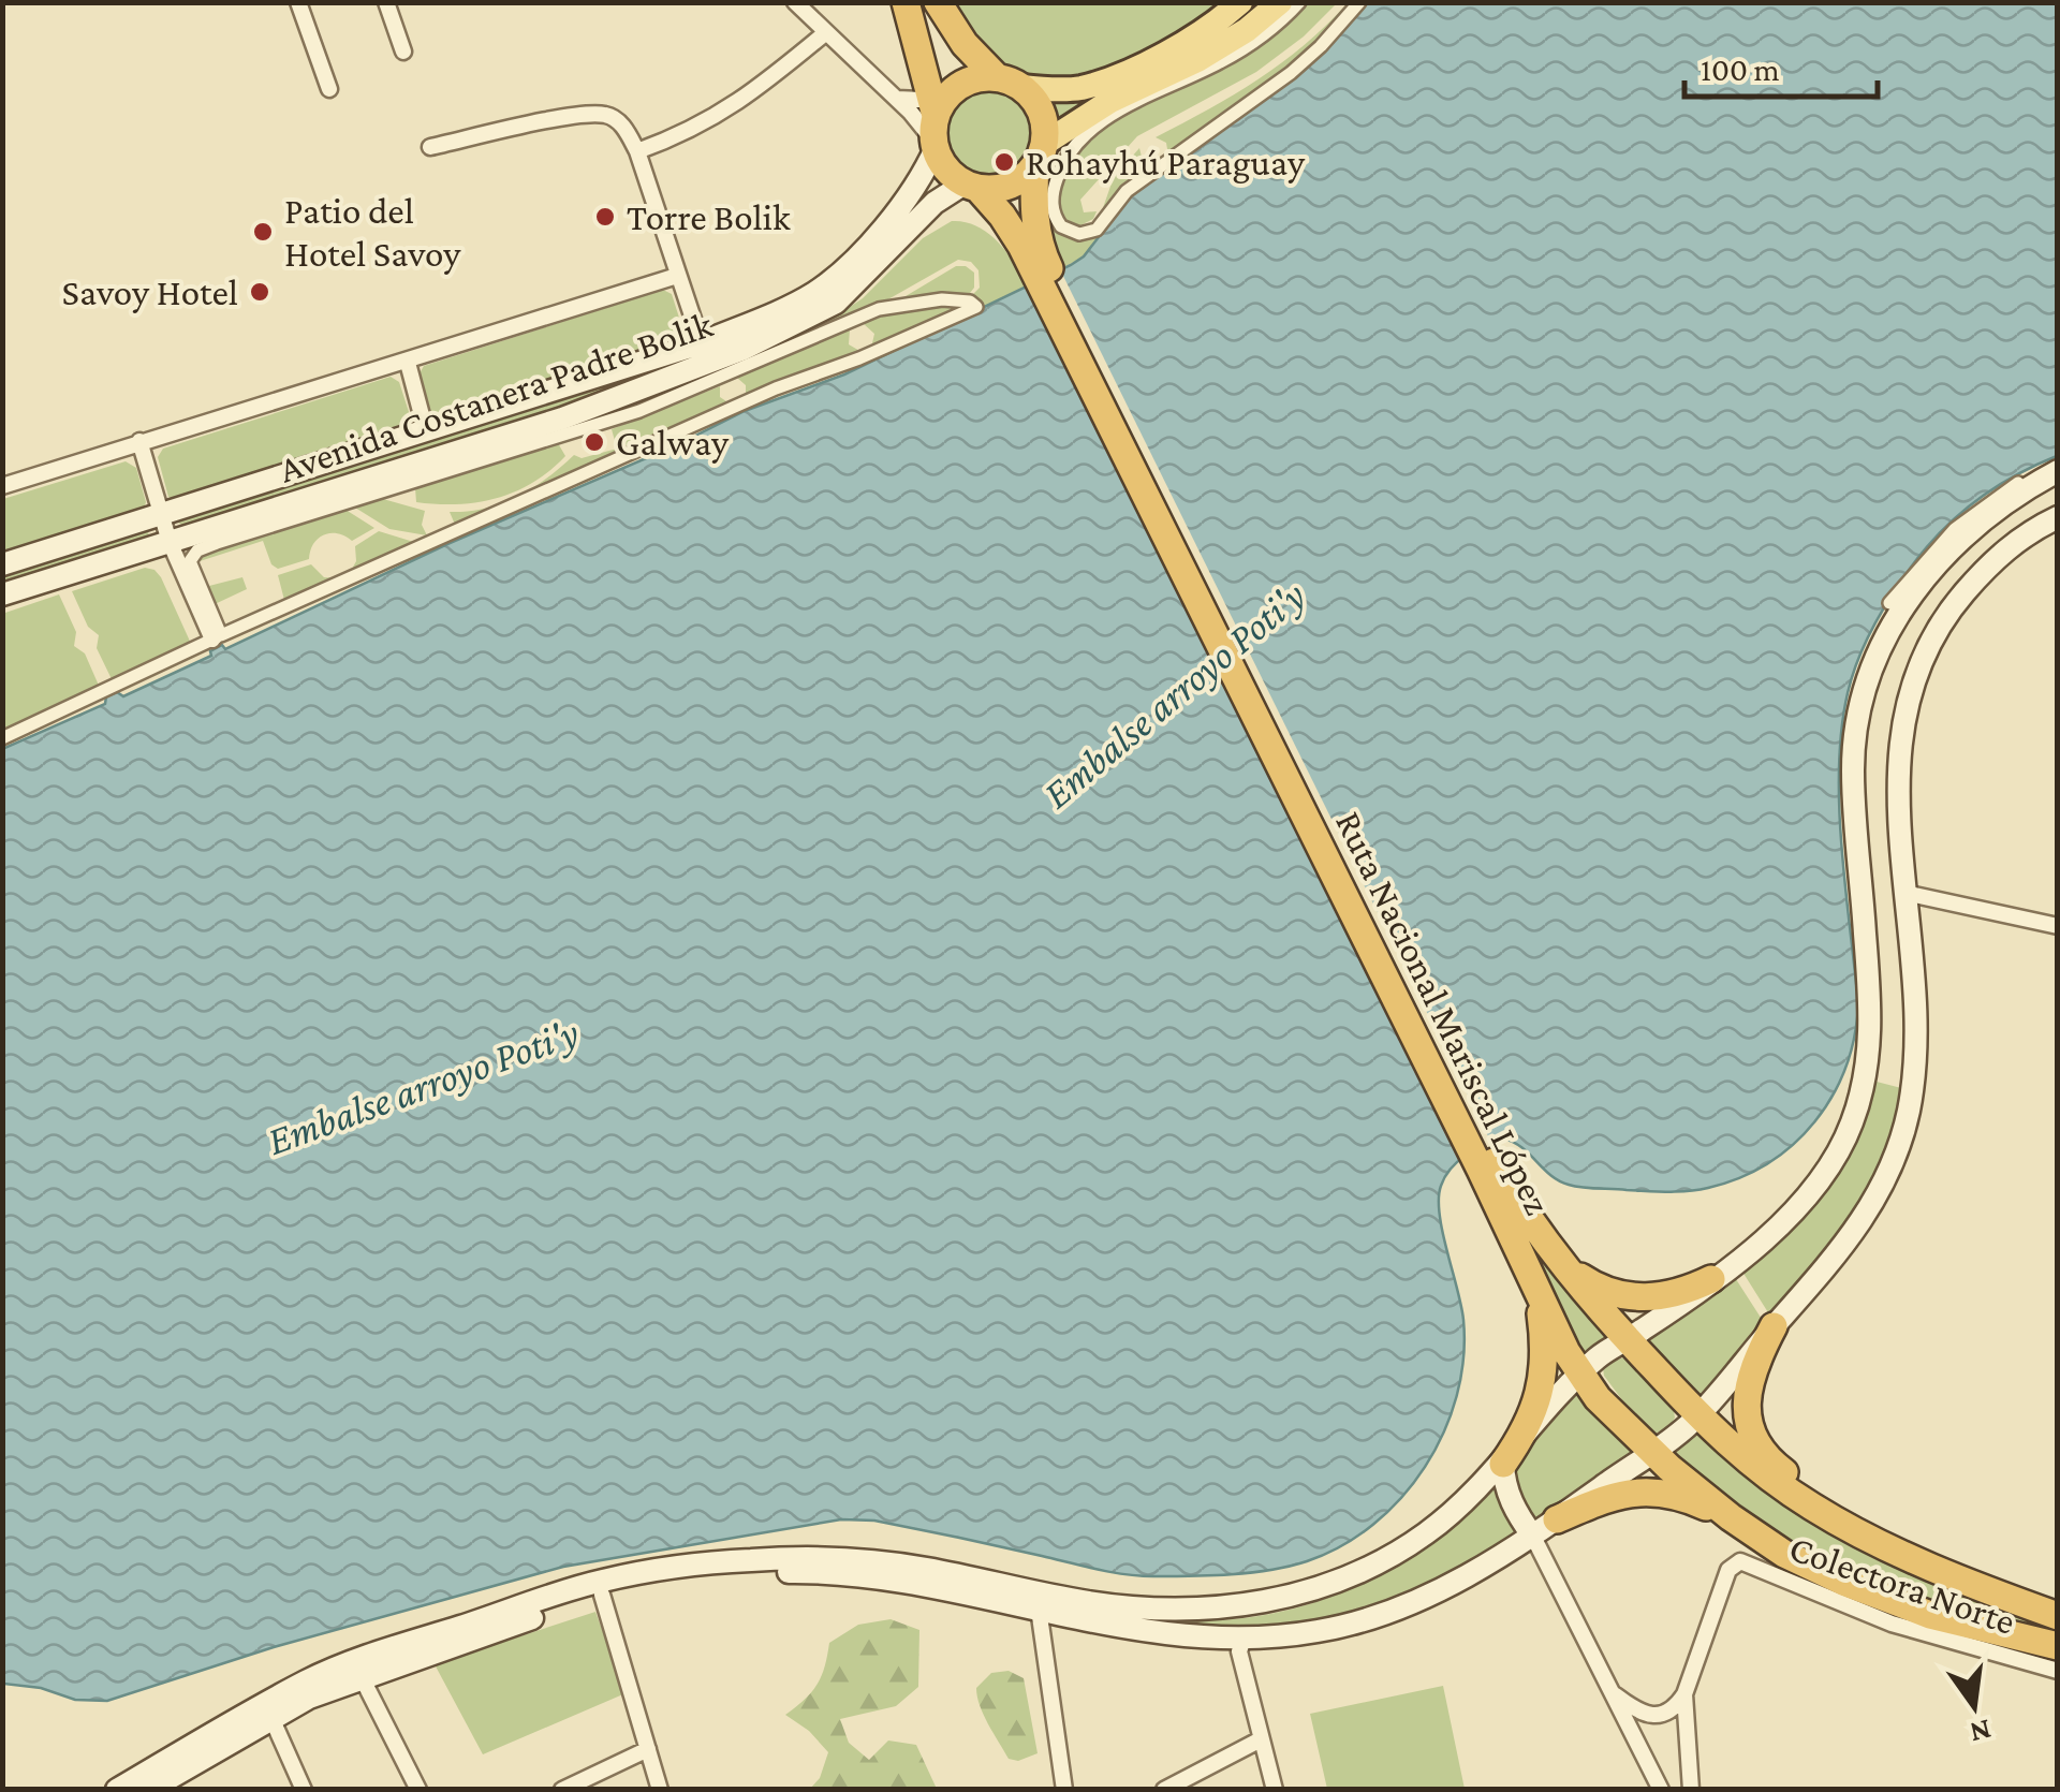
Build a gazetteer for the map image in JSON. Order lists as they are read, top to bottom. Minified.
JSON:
{"streets":{"highway":["Ruta Nacional Mariscal López"],"main road":["Avenida Costanera Padre Bolik"],"street":["Colectora Norte"]},"crossings":[["Avenida Costanera Padre Bolik","Ruta Nacional Mariscal López"]],"water":["Embalse arroyo Poti'y"],"places":["Rohayhú Paraguay","Torre Bolik","Patio del Hotel Savoy","Savoy Hotel","Galway"],"scale_bar":"100 m","north":"bottom"}
